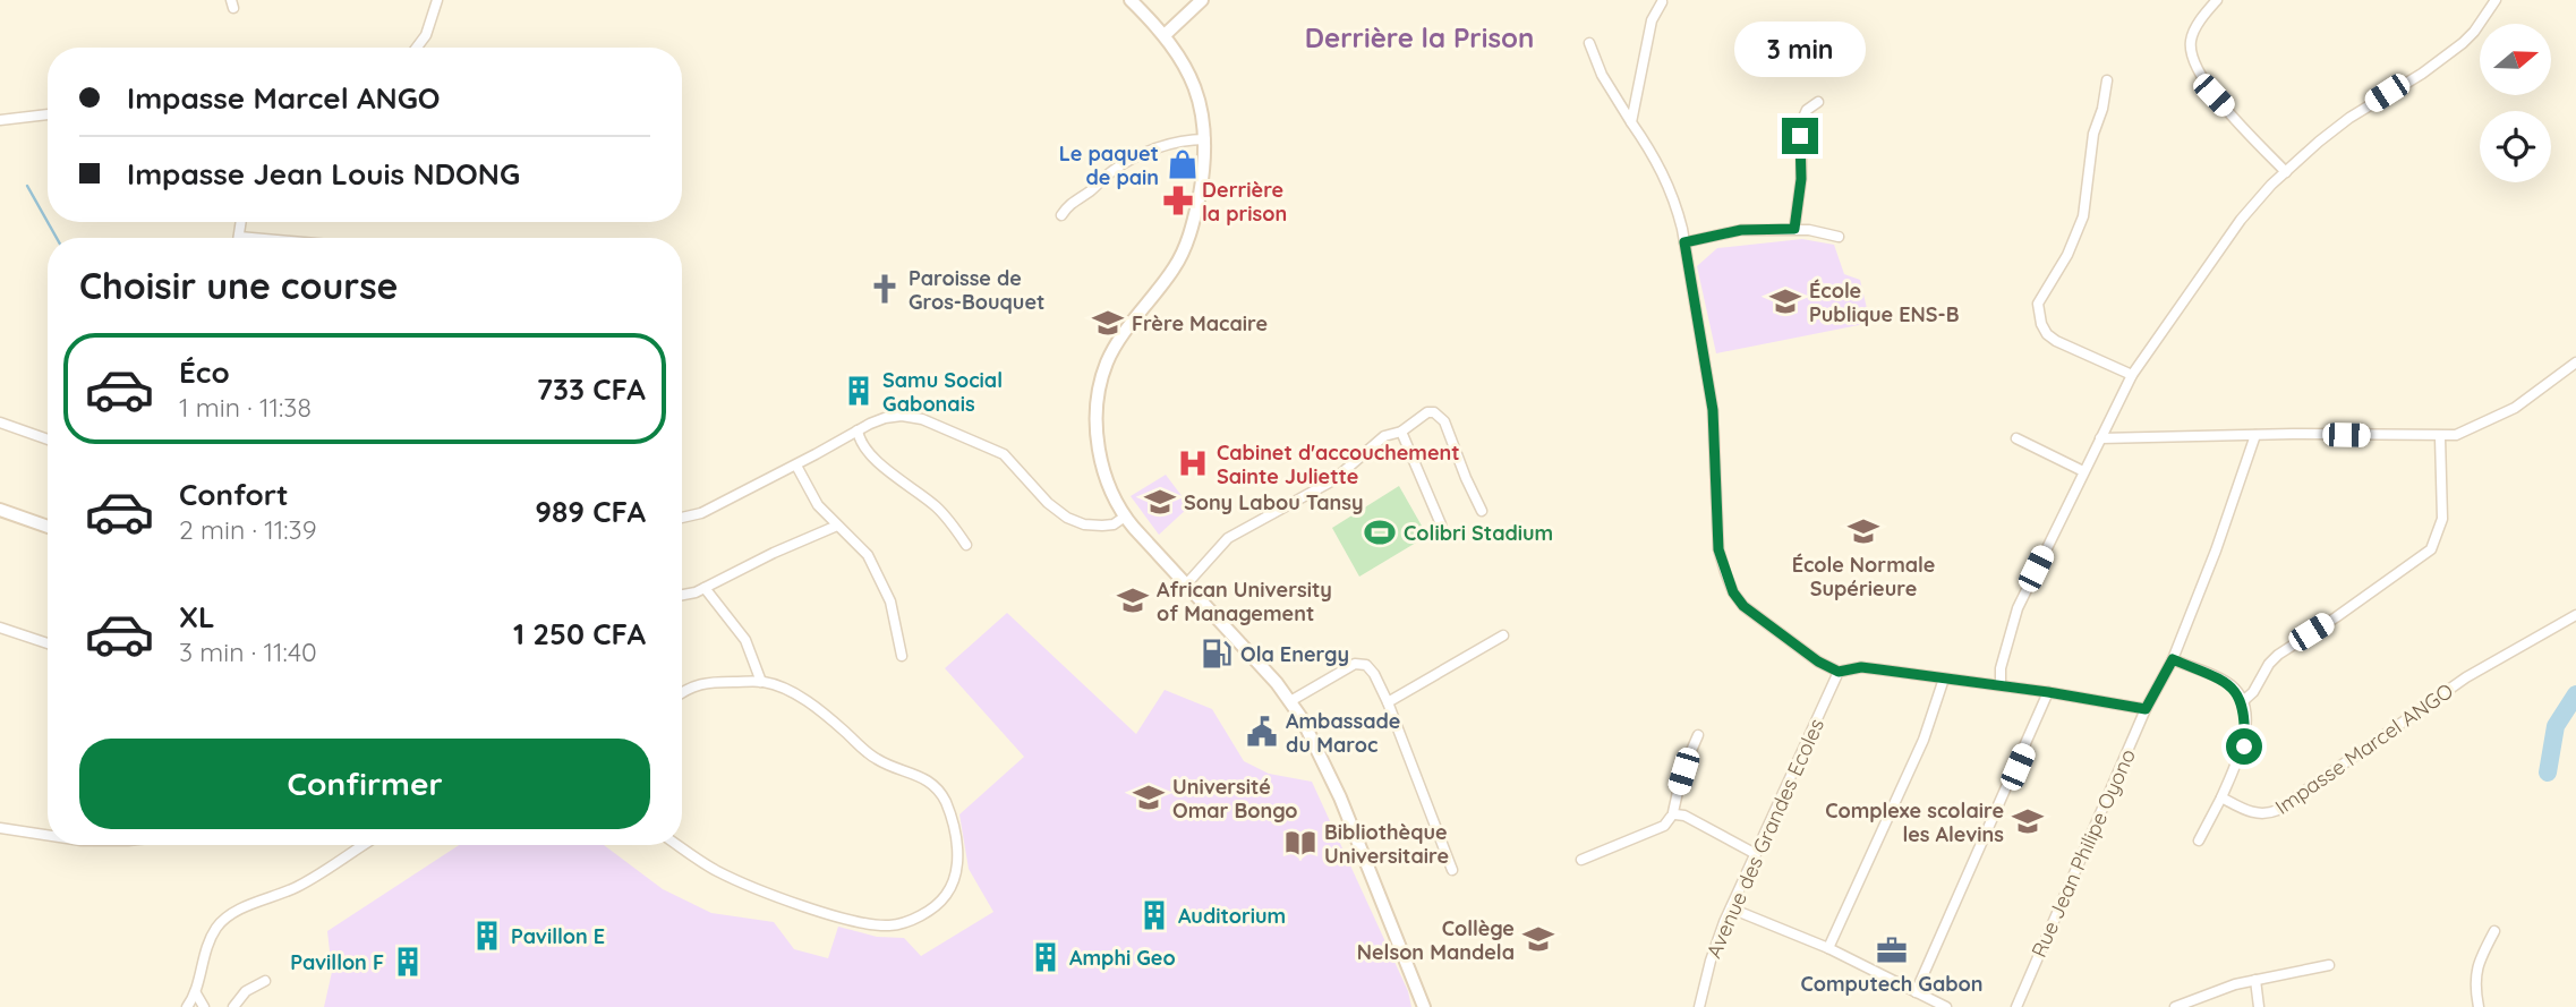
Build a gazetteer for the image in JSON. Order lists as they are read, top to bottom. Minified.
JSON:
{"streets":{"street":["Impasse Marcel ANGO","Avenue des Grandes Ecoles","Rue Jean Philipe Oyono"]},"districts":["Derrière la Prison"],"places":{"shop":["Le paquet de pain"],"pharmacy":["Derrière la prison"],"church":["Paroisse de Gros-Bouquet"],"school or university":["École Publique ENS-B","Frère Macaire","Sony Labou Tansy","École Normale Supérieure","African University of Management","Université Omar Bongo","Complexe scolaire les Alevins","Collège Nelson Mandela"],"building":["Samu Social Gabonais","Auditorium","Pavillon E","Amphi Geo","Pavillon F"],"hospital":["Cabinet d'accouchement Sainte Juliette"],"sports":["Colibri Stadium"],"fuel station":["Ola Energy"],"public building":["Ambassade du Maroc"],"library":["Bibliothèque Universitaire"],"office":["Computech Gabon"]},"north":"right","page":{"bubble":"3 min","banner":["Impasse Marcel ANGO","Impasse Jean Louis NDONG"],"heading":"Choisir une course","list":[{"name":"Éco","note":"1 min · 11:38","value":"733 CFA"},{"name":"Confort","note":"2 min · 11:39","value":"989 CFA"},{"name":"XL","note":"3 min · 11:40","value":"1 250 CFA"}],"buttons":"Confirmer"}}
